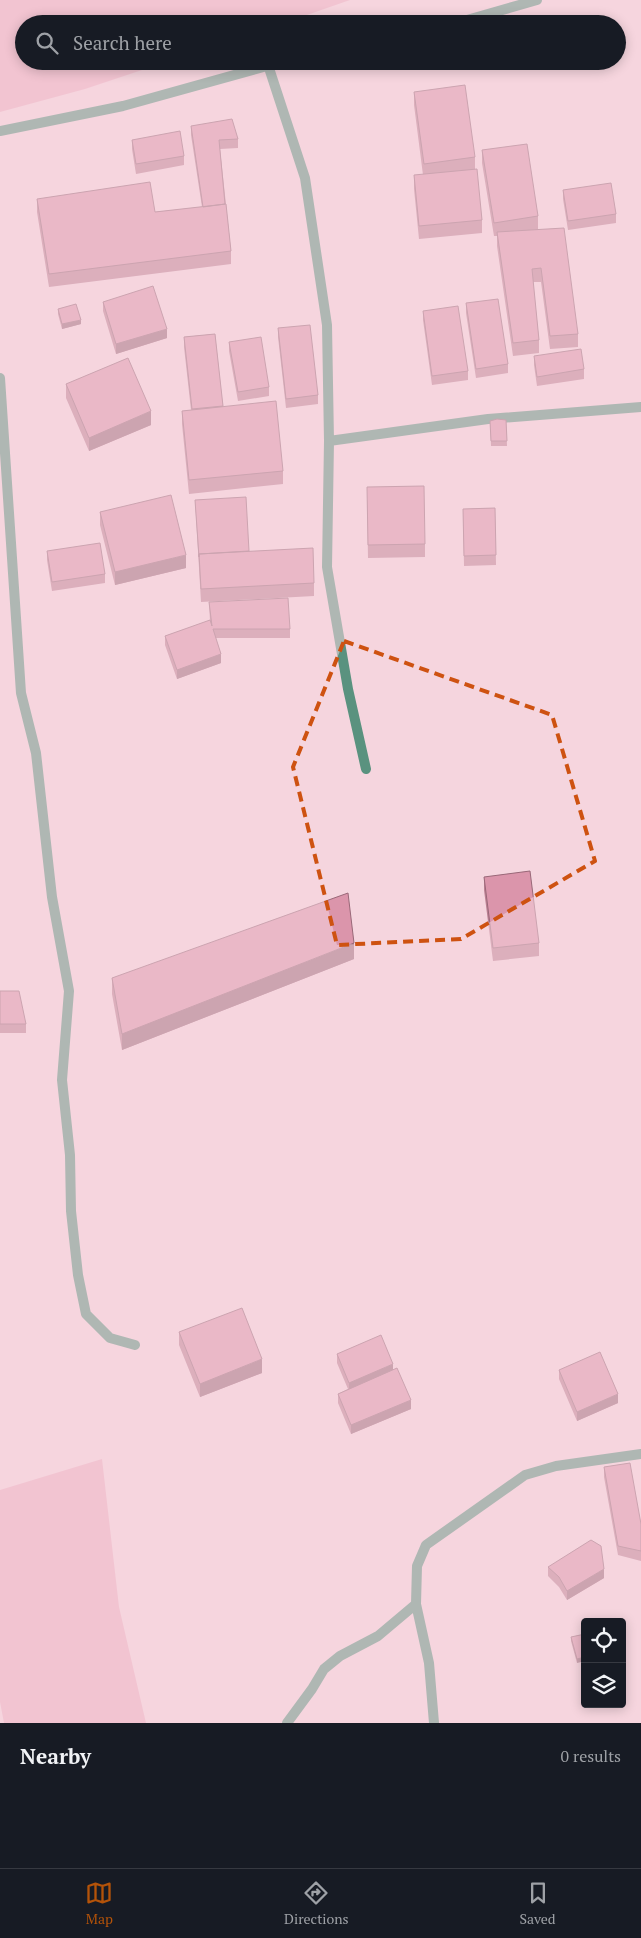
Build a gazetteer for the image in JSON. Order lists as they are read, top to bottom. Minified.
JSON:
{"page":{"search":"Search here","heading":["Nearby","0 results"],"nav":["Map","Directions","Saved"]}}
